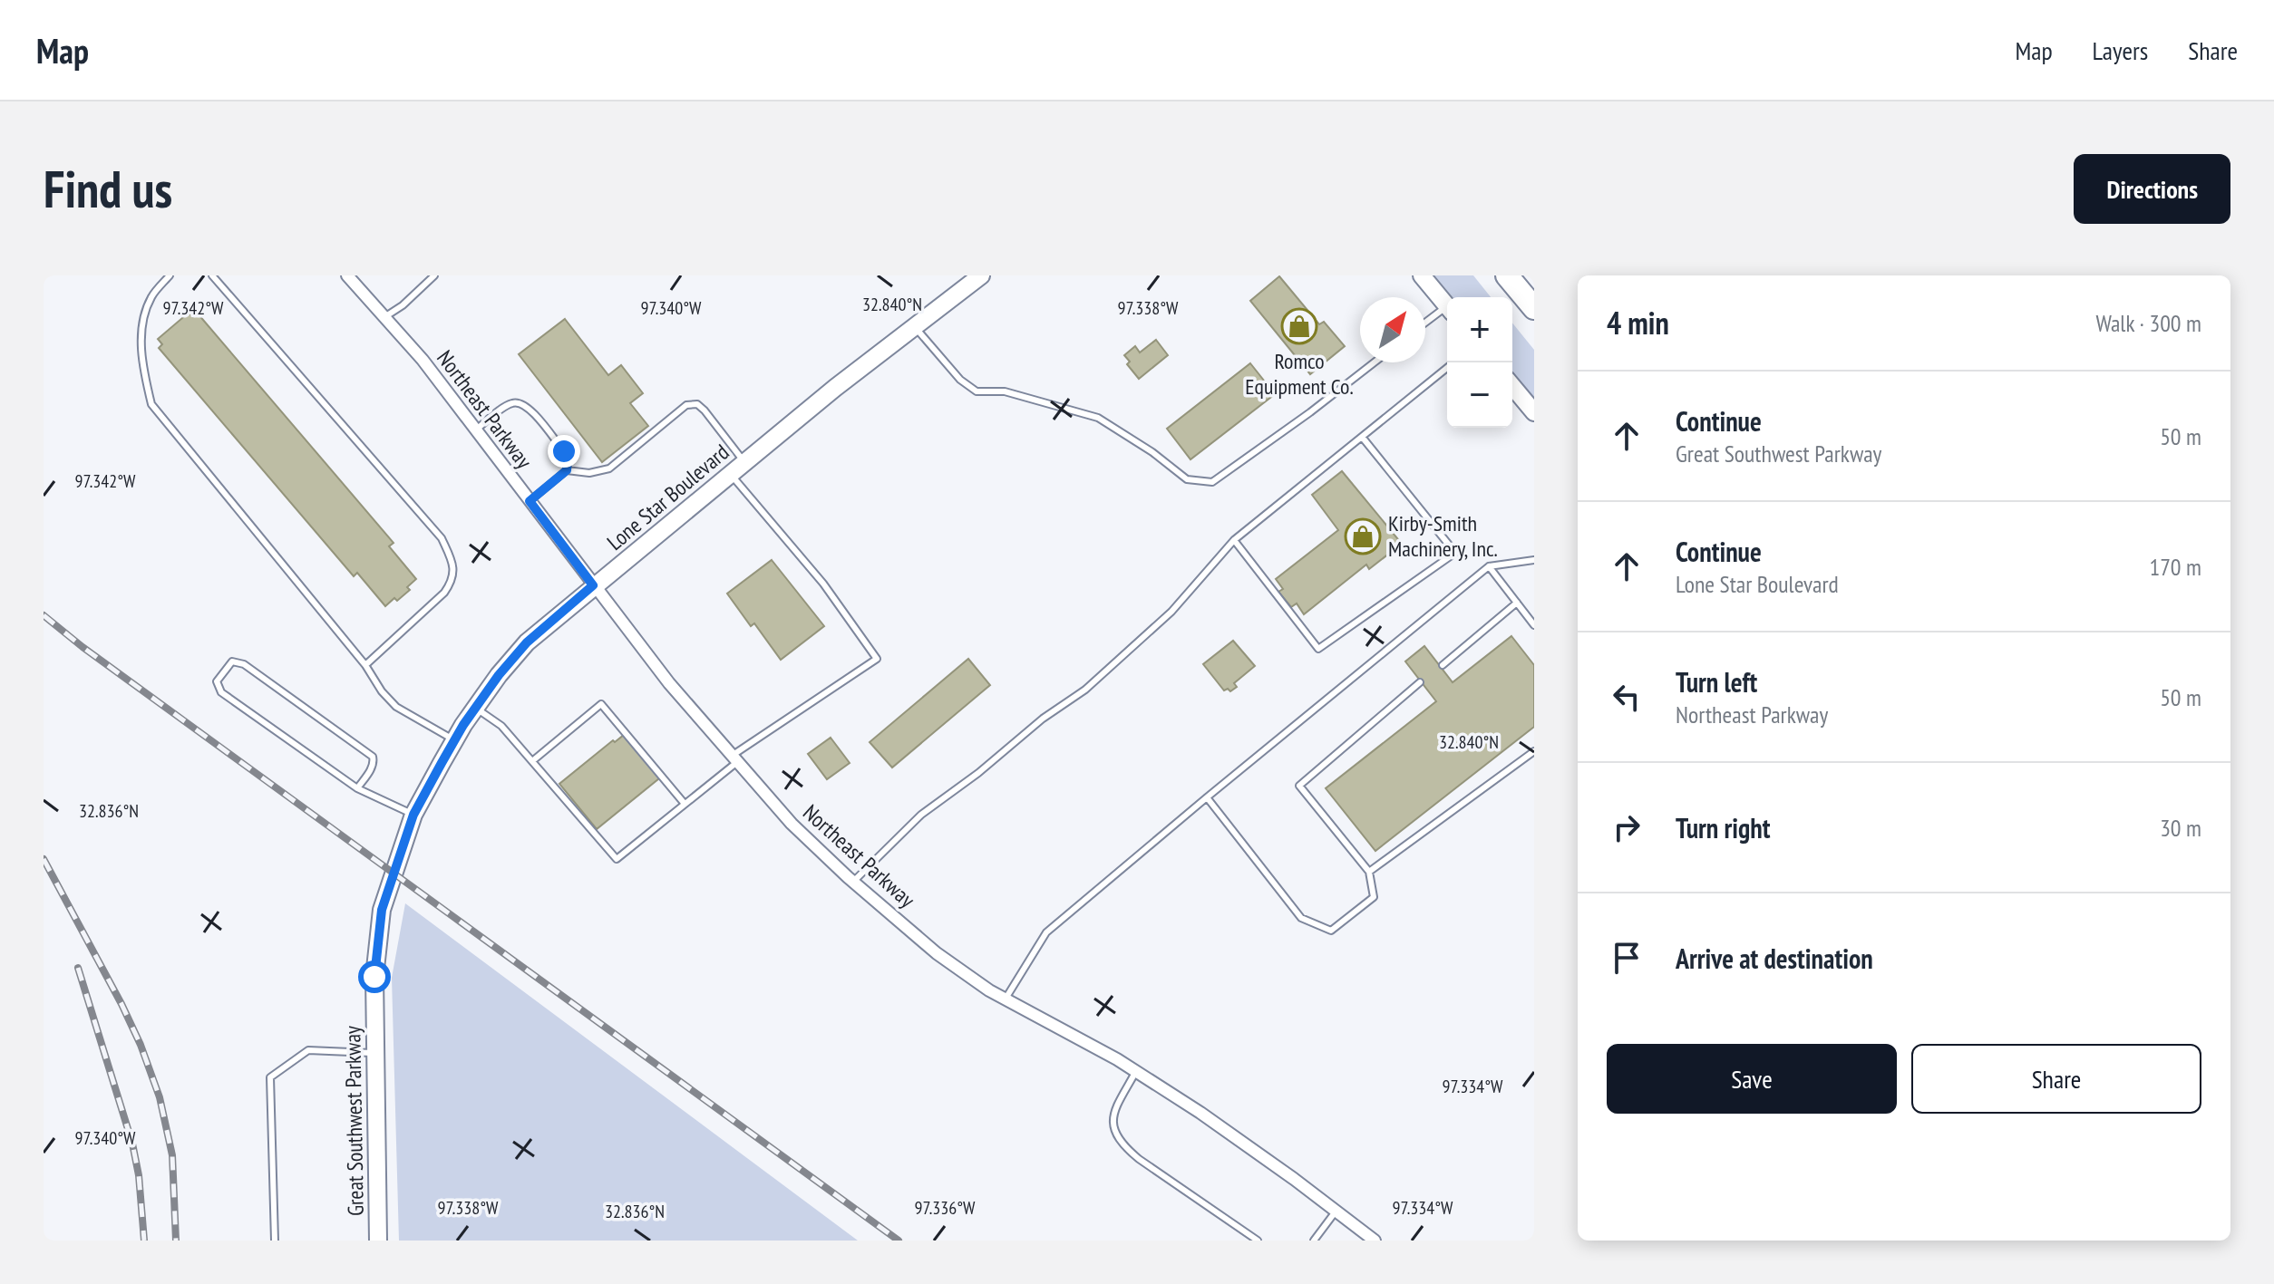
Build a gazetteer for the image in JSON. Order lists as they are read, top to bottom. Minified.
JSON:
{"streets":{"street":["Northeast Parkway","Lone Star Boulevard","Great Southwest Parkway"]},"crossings":[["Northeast Parkway","Lone Star Boulevard"],["Lone Star Boulevard","Great Southwest Parkway"]],"places":{"shop":["Romco Equipment Co.","Kirby-Smith Machinery, Inc."]},"north":"top right","page":{"header":"Map","nav":["Map","Layers","Share"],"buttons":["Directions",["Save","Share"]],"title":"Find us","heading":["4 min","Walk · 300 m"],"map_buttons":["+","−"],"list":[["Continue","Great Southwest Parkway","50 m"],["Continue","Lone Star Boulevard","170 m"],["Turn left","Northeast Parkway","50 m"],["Turn right","30 m"],"Arrive at destination"]},"coordinates":["32.840°N","97.342°W","97.340°W","97.338°W","32.836°N","97.334°W","97.336°W"]}
